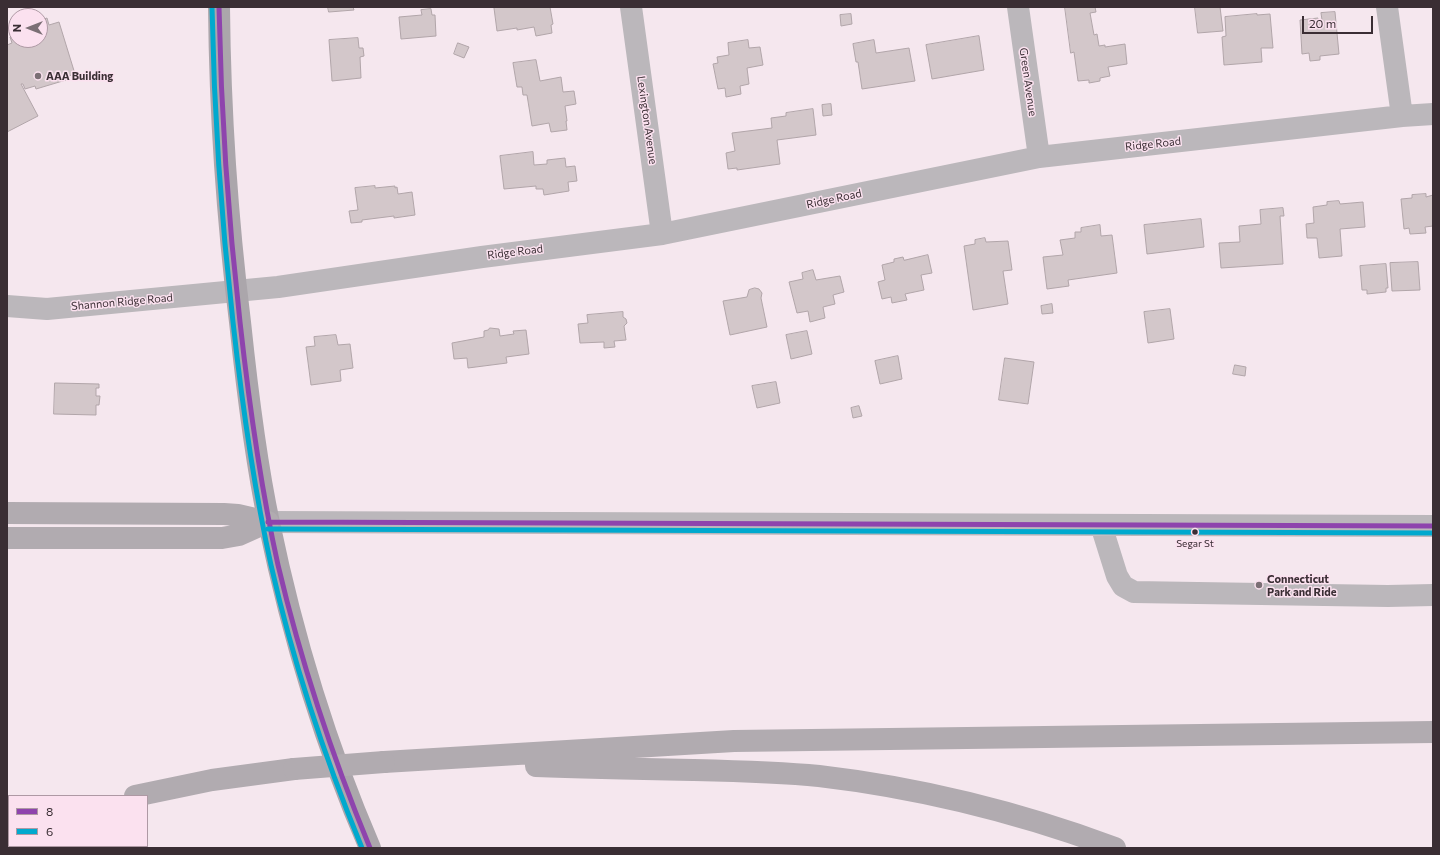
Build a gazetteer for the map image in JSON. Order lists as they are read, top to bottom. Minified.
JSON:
{"streets":{"street":["Green Avenue","Lexington Avenue","Ridge Road","Shannon Ridge Road"]},"crossings":[["Green Avenue","Ridge Road"],["Lexington Avenue","Ridge Road"],["Ridge Road","Shannon Ridge Road"]],"places":["AAA Building","Segar St","Connecticut Park and Ride"],"lines":["transit line 8","transit line 6"],"legend":["8","6"],"scale_bar":"20 m","north":"left"}
